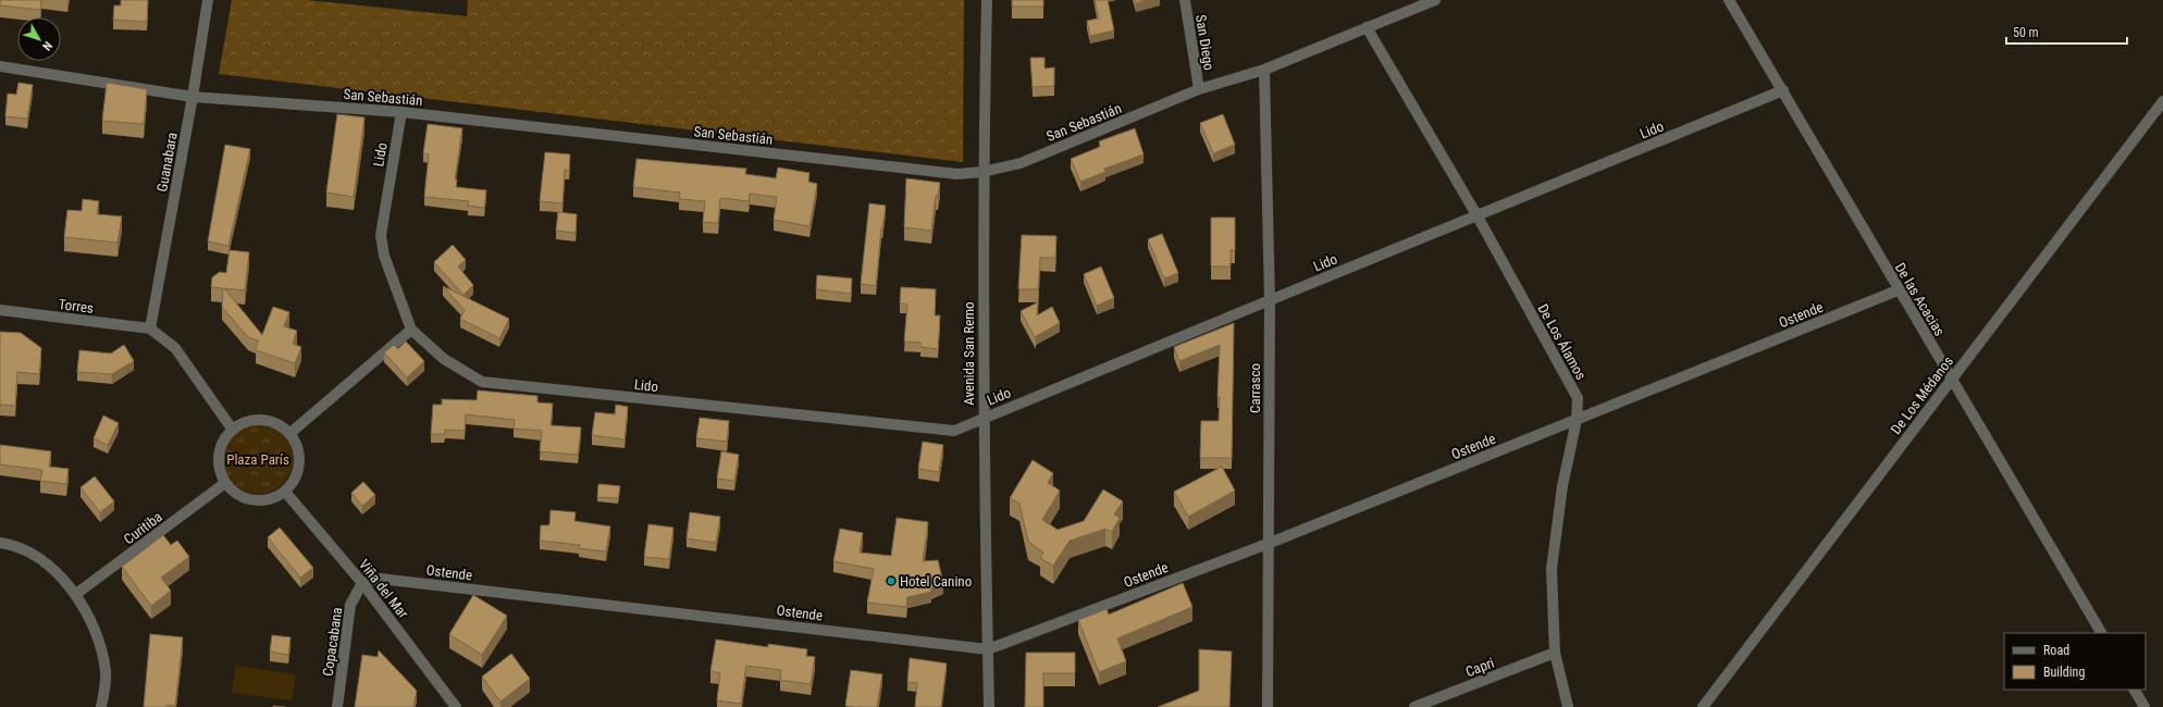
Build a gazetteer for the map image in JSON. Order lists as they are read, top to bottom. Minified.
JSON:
{"streets":{"street":["San Diego","San Sebastián","Lido","Guanabara","De las Acacias","Torres","Ostende","De Los Álamos","Avenida San Remo","Carrasco","De Los Médanos","Curitiba","Viña del Mar","Copacabana","Capri"]},"crossings":[["San Diego","San Sebastián"],["San Sebastián","Lido"],["San Sebastián","Guanabara"],["San Sebastián","De Los Álamos"],["San Sebastián","Avenida San Remo"],["San Sebastián","Carrasco"],["Lido","De las Acacias"],["Lido","De Los Álamos"],["Lido","Avenida San Remo"],["Lido","Carrasco"],["Guanabara","Torres"],["De las Acacias","Ostende"],["De las Acacias","De Los Médanos"],["Ostende","De Los Álamos"],["Ostende","Avenida San Remo"],["Ostende","Carrasco"],["Ostende","Viña del Mar"],["Ostende","Copacabana"],["De Los Álamos","Capri"],["Curitiba","Viña del Mar"],["Viña del Mar","Copacabana"]],"parks":["Plaza París"],"places":["Hotel Canino"],"legend":["Road","Building"],"scale_bar":"50 m","north":"bottom right"}
